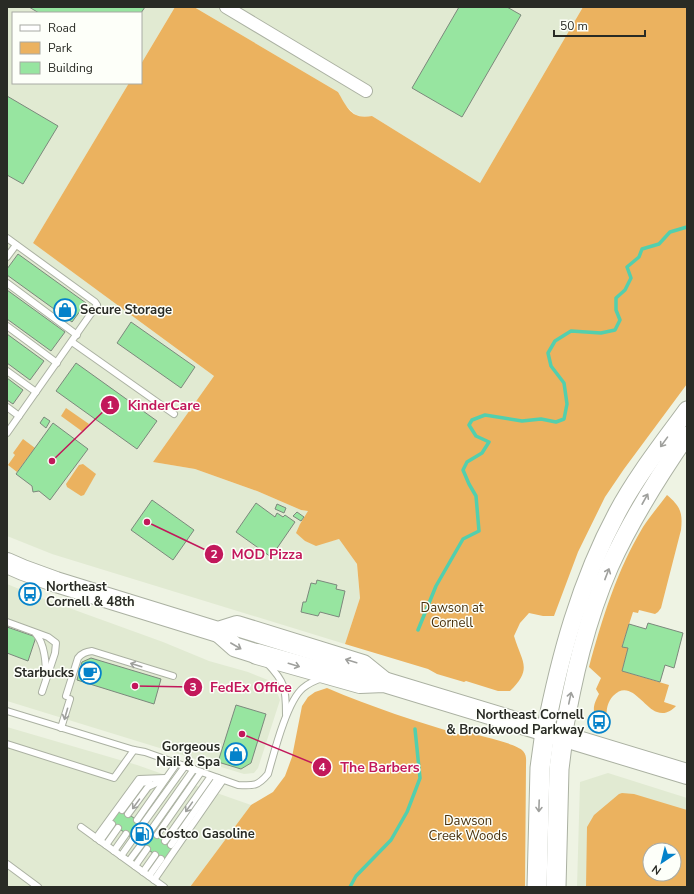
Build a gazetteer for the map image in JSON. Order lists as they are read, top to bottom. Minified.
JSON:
{"parks":["Dawson at Cornell","Dawson Creek Woods"],"places":{"shop":["Secure Storage","Gorgeous Nail & Spa"],"other":["KinderCare","MOD Pizza","FedEx Office","The Barbers"],"bus stop":["Northeast Cornell & 48th","Northeast Cornell & Brookwood Parkway"],"cafe":["Starbucks"],"fuel station":["Costco Gasoline"]},"legend":["Road","Park","Building"],"scale_bar":"50 m","north":"bottom left"}
